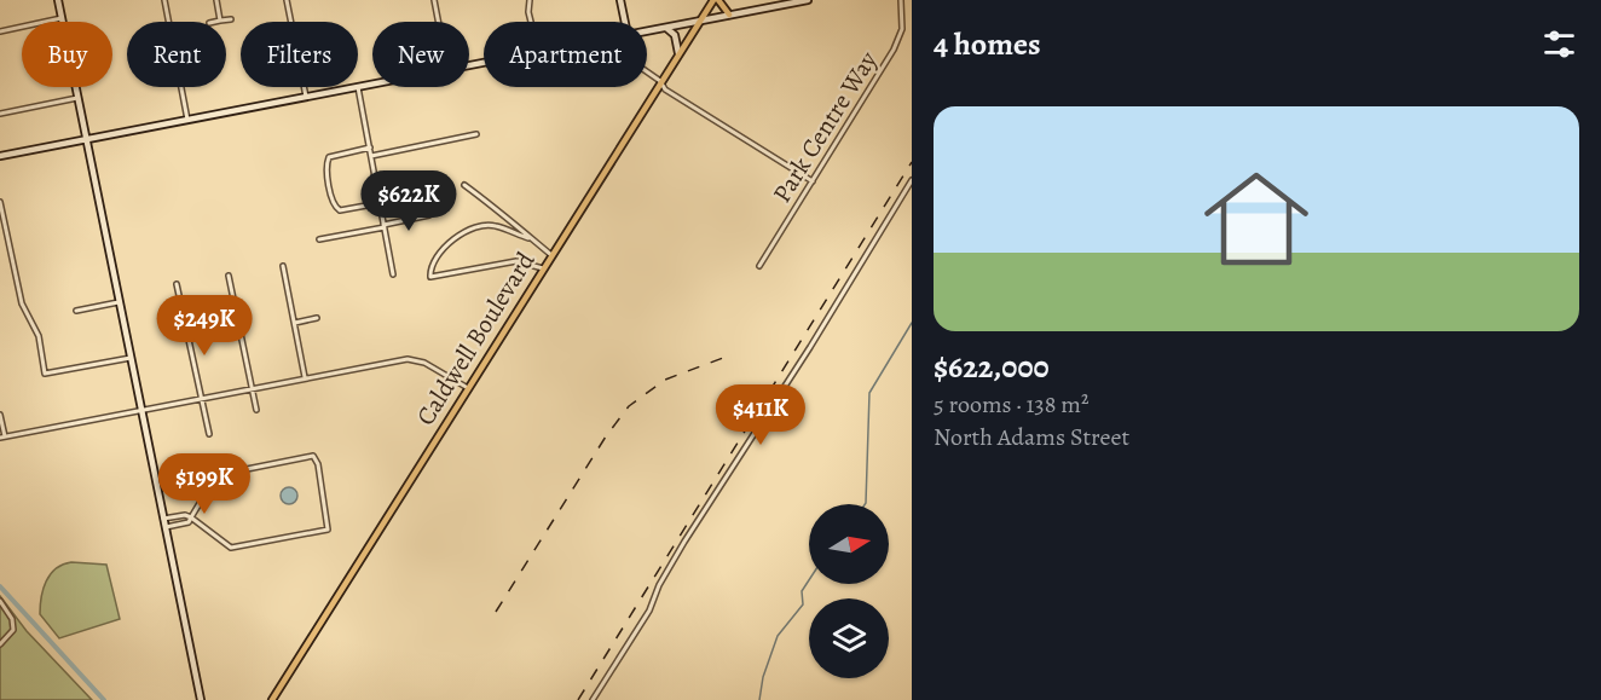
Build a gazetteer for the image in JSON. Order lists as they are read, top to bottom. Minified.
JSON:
{"streets":{"main road":["Caldwell Boulevard"],"street":["Park Centre Way"]},"north":"right","page":{"heading":"4 homes","chip":["Buy","Rent","Filters","New","Apartment"],"list":[{"name":"$622,000","note":"5 rooms · 138 m² · North Adams Street"}],"price":["$622K","$249K","$411K","$199K"]}}
